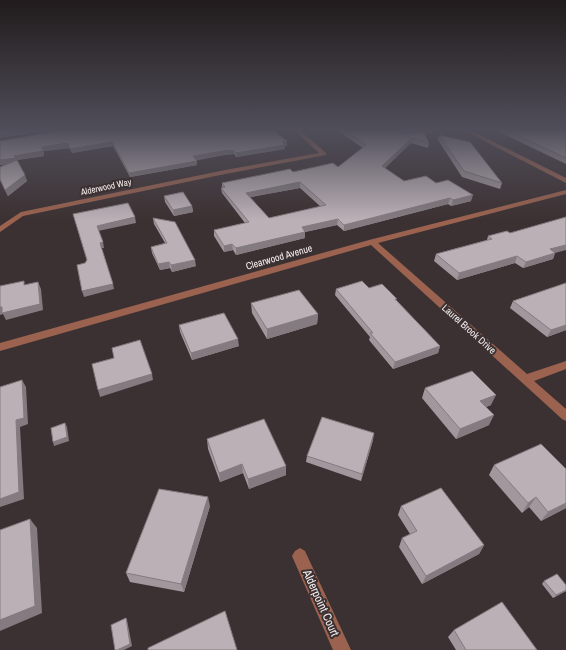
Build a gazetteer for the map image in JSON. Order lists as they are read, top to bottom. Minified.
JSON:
{"streets":{"street":["Alderwood Way","Clearwood Avenue","Laurel Brook Drive","Alderpoint Court"]},"crossings":[["Clearwood Avenue","Laurel Brook Drive"]]}
